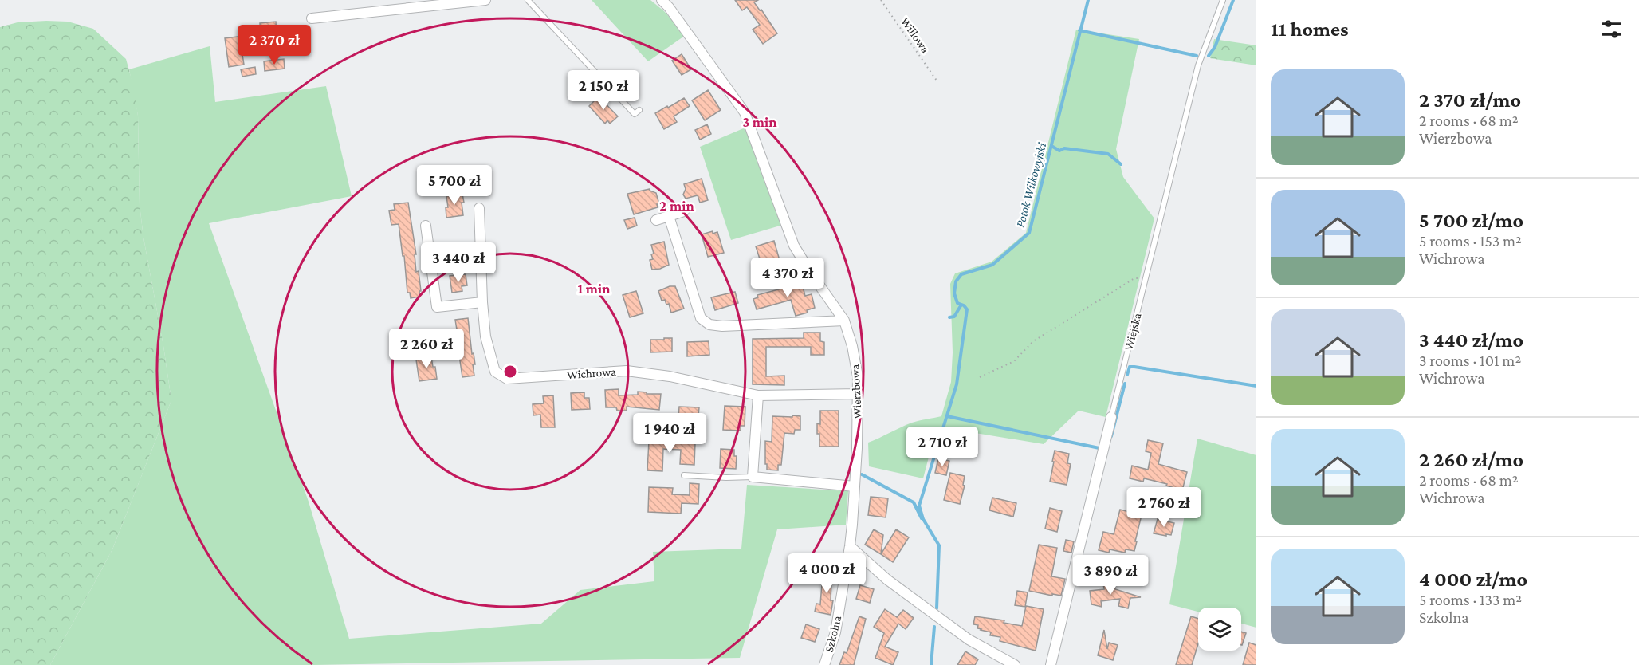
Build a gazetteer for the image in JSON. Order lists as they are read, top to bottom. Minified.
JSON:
{"streets":{"street":["Wiejska","Wichrowa","Wierzbowa","Szkolna"],"path":["Willowa"]},"crossings":[["Wichrowa","Wierzbowa"],["Wierzbowa","Szkolna"]],"water":["Potok Wilkowyjski"],"page":{"heading":"11 homes","price":["2 370 zł","2 150 zł","5 700 zł","3 440 zł","4 370 zł","2 260 zł","1 940 zł","2 710 zł","2 760 zł","4 000 zł","3 890 zł"],"list":[{"name":"2 370 zł/mo","note":"2 rooms · 68 m² · Wierzbowa"},{"name":"5 700 zł/mo","note":"5 rooms · 153 m² · Wichrowa"},{"name":"3 440 zł/mo","note":"3 rooms · 101 m² · Wichrowa"},{"name":"2 260 zł/mo","note":"2 rooms · 68 m² · Wichrowa"},{"name":"4 000 zł/mo","note":"5 rooms · 133 m² · Szkolna"}]},"rings":["3 min","2 min","1 min"]}
